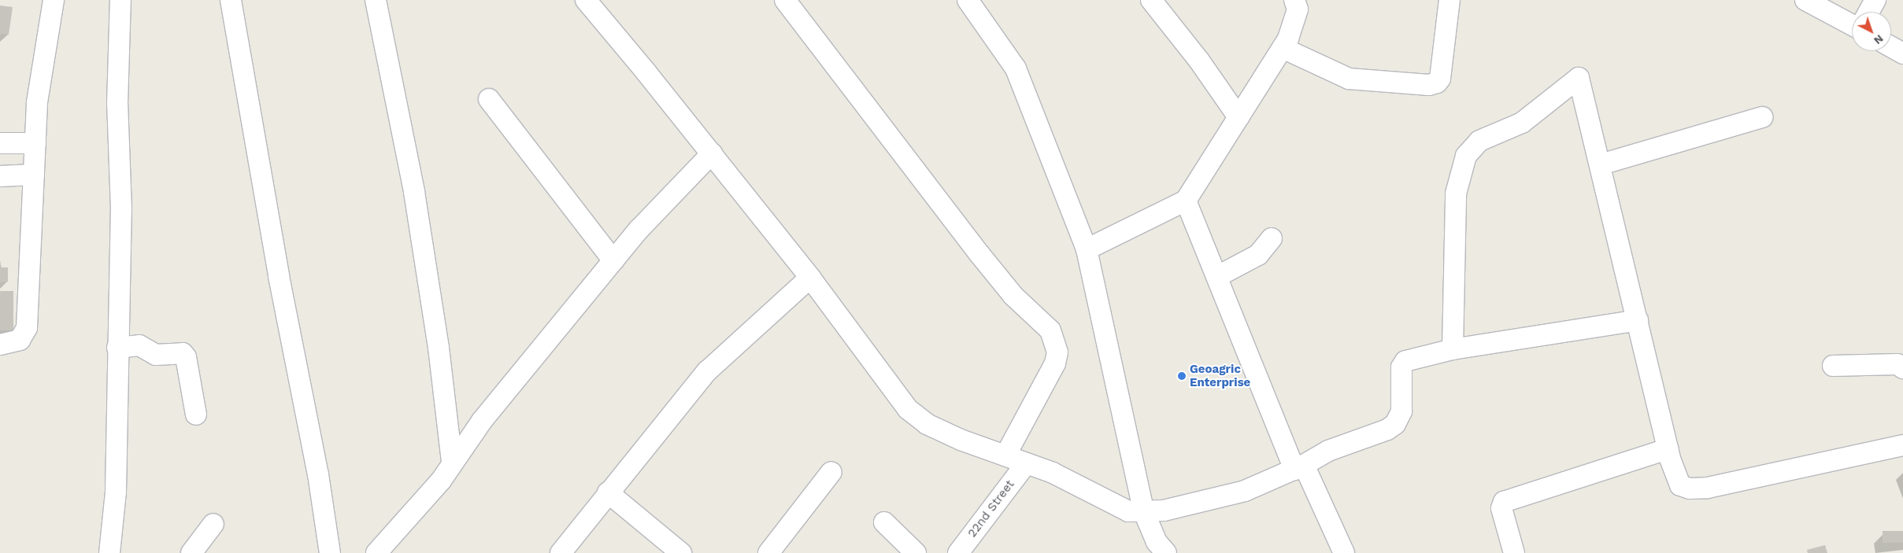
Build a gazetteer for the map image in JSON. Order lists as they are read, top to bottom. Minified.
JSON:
{"streets":{"street":["22nd Street"]},"places":["Geoagric Enterprise"],"north":"bottom right"}
